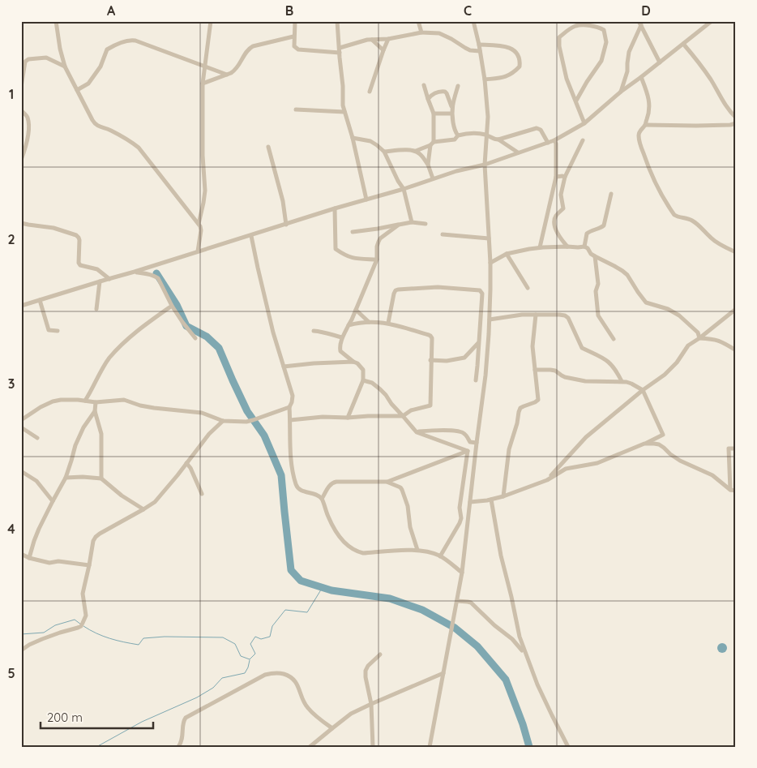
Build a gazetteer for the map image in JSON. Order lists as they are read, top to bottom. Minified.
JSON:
{"scale_bar":"200 m","grid":{"columns":["A","B","C","D"],"rows":["1","2","3","4","5"]}}
